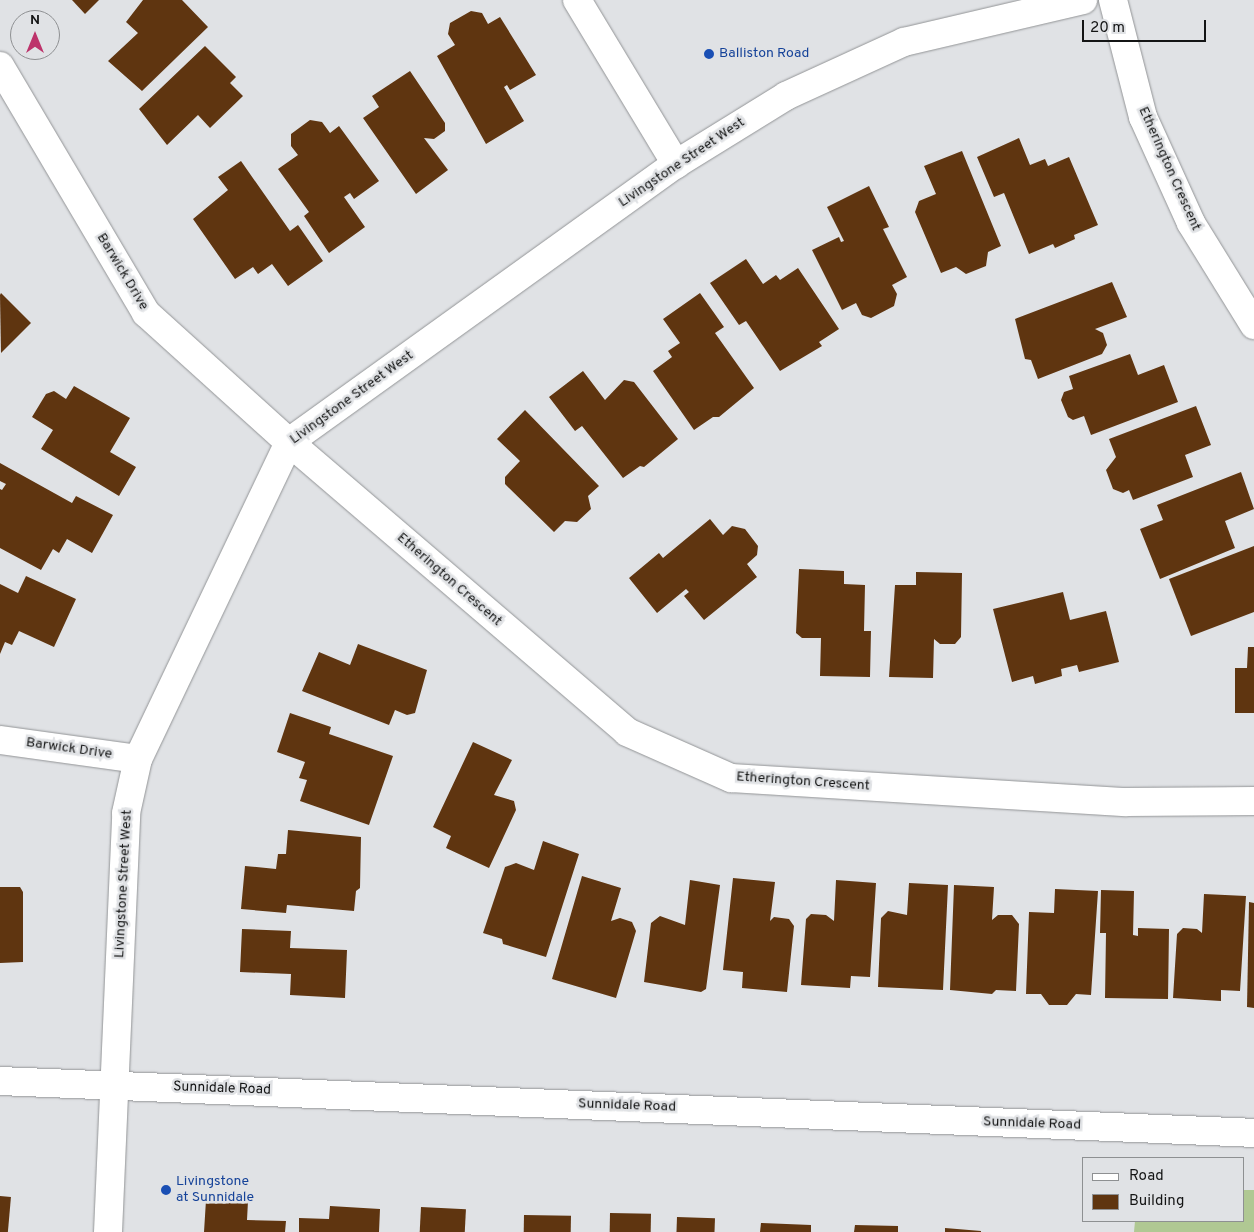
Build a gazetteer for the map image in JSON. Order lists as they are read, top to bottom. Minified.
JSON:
{"streets":{"street":["Livingstone Street West","Etherington Crescent","Barwick Drive","Sunnidale Road"]},"crossings":[["Livingstone Street West","Etherington Crescent"],["Livingstone Street West","Barwick Drive"],["Livingstone Street West","Sunnidale Road"],["Etherington Crescent","Barwick Drive"]],"places":["Balliston Road","Livingstone at Sunnidale"],"legend":["Road","Building"],"scale_bar":"20 m","north":"top"}
